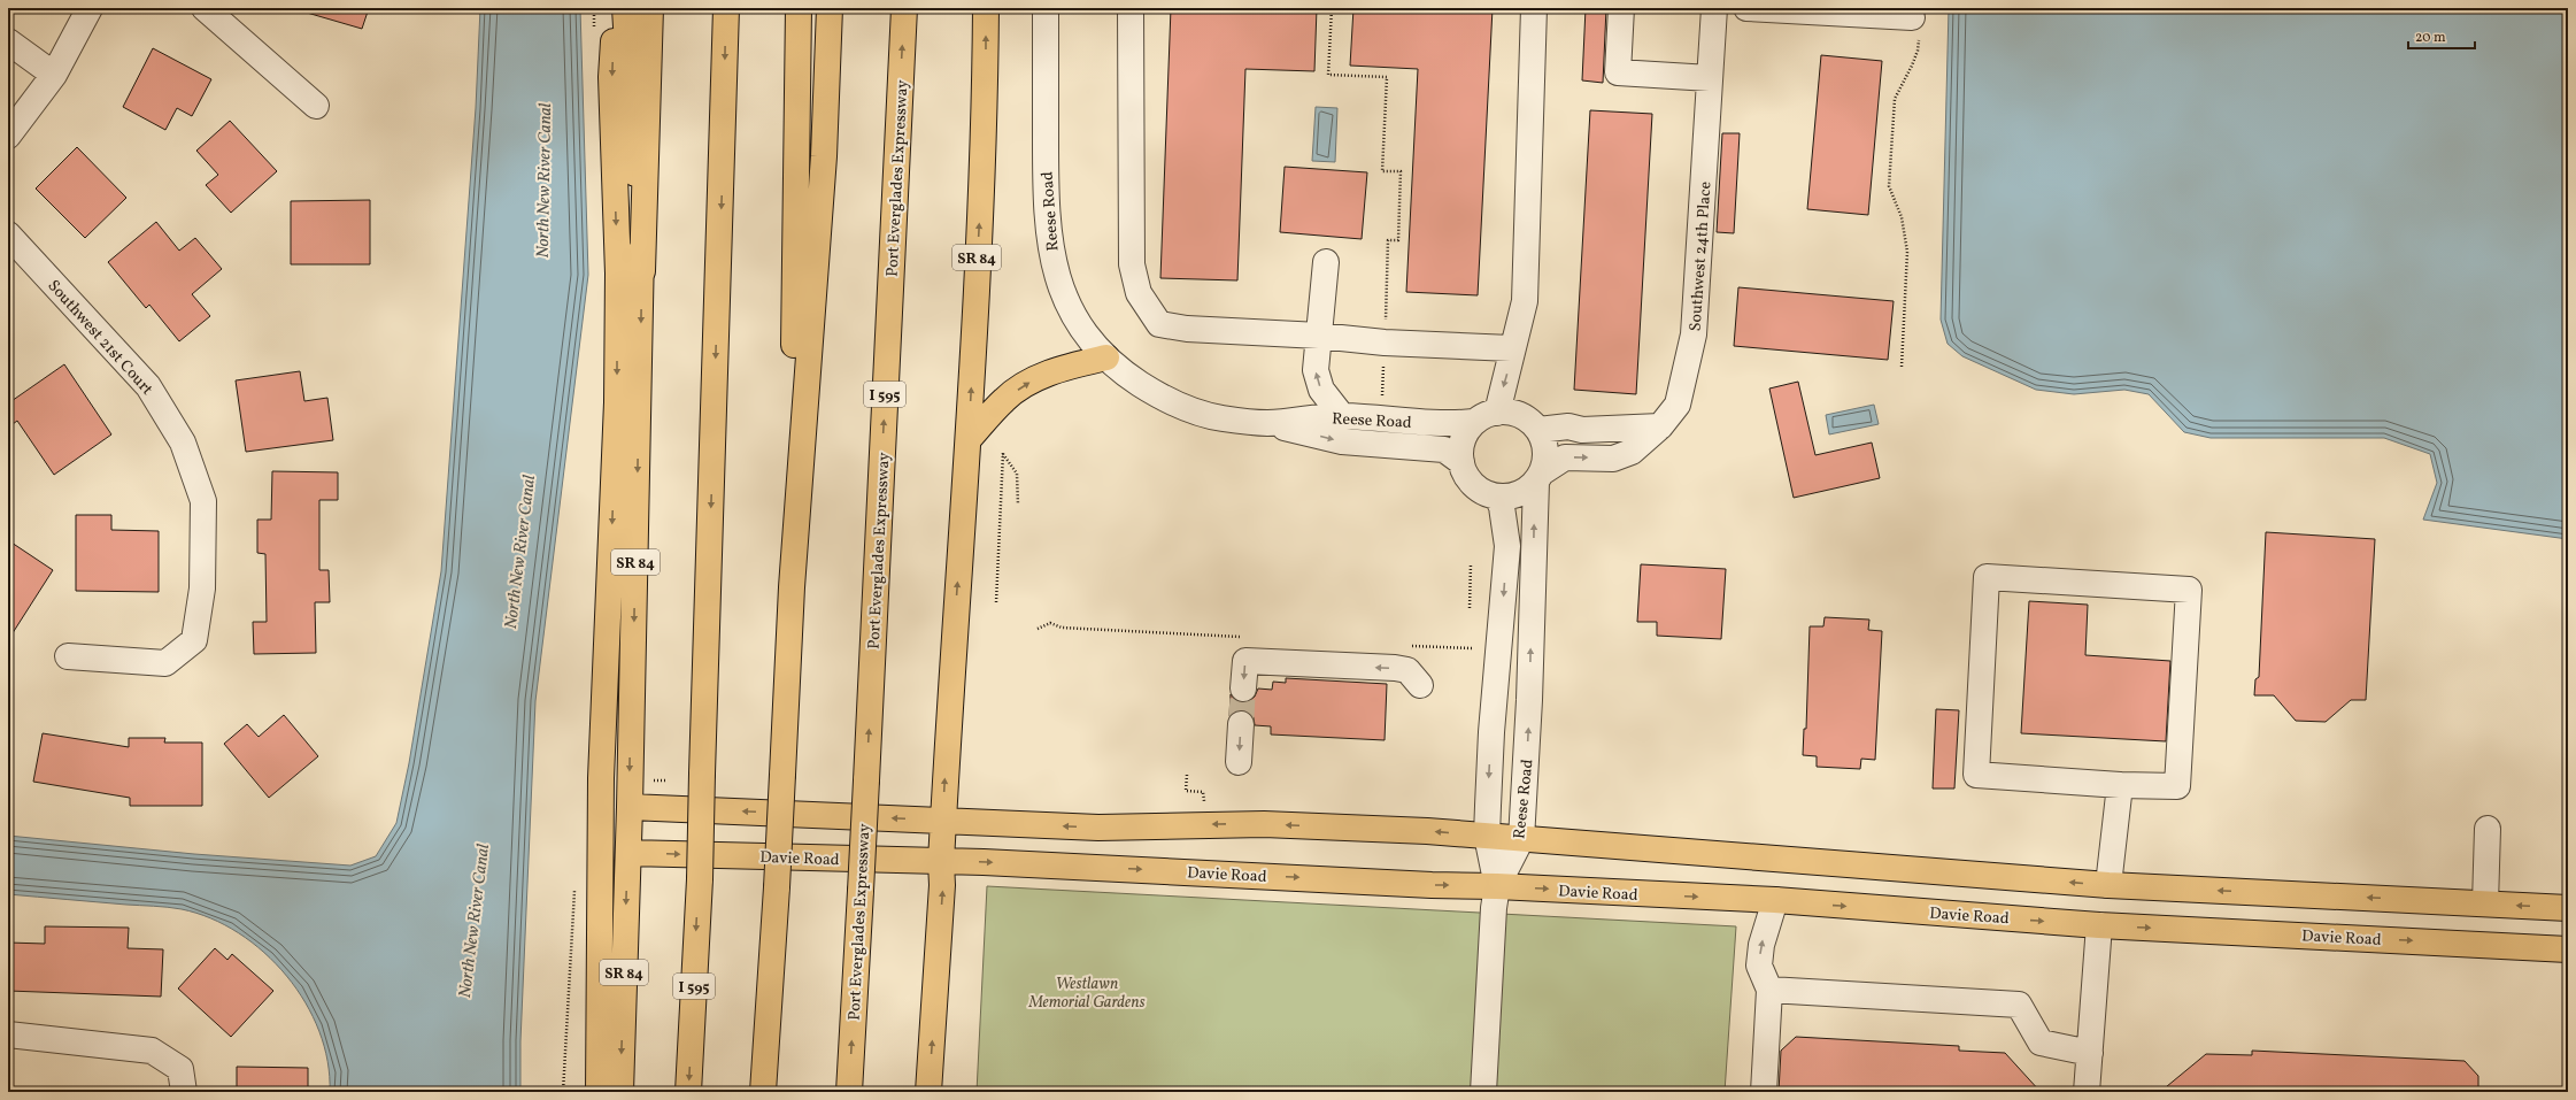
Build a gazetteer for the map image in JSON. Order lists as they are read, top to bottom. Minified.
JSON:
{"streets":{"main road":["Port Everglades Expressway","SR 84","I 595","Davie Road"],"street":["Reese Road","Southwest 24th Place","Southwest 21st Court"]},"crossings":[["Reese Road","Southwest 24th Place"],["Reese Road","Davie Road"],["SR 84","Davie Road"]],"water":["North New River Canal"],"parks":["Westlawn Memorial Gardens"],"scale_bar":"20 m"}
